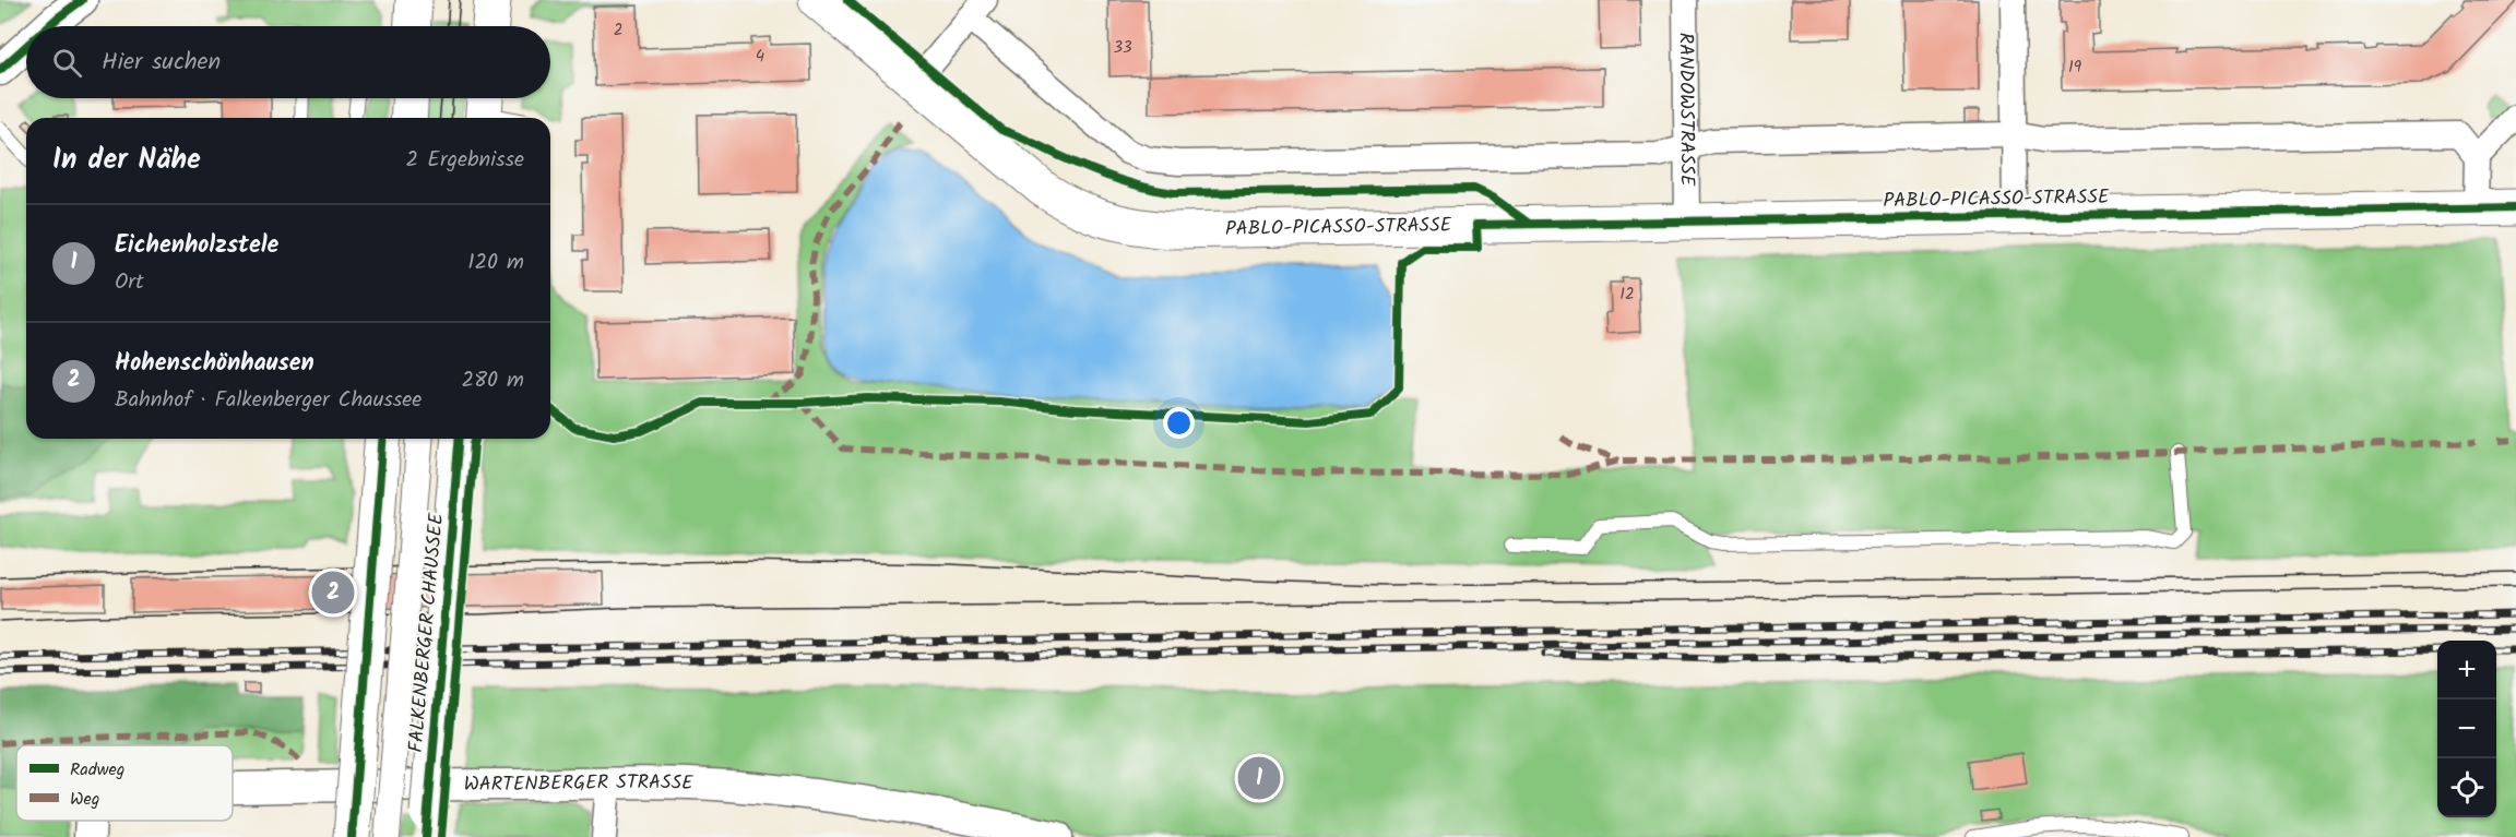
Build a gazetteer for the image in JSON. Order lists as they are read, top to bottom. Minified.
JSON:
{"streets":{"main road":["PABLO-PICASSO-STRASSE","FALKENBERGER CHAUSSEE"],"street":["RANDOWSTRASSE","WARTENBERGER STRASSE"]},"crossings":[["RANDOWSTRASSE","PABLO-PICASSO-STRASSE"]],"house_numbers":["2","33","4","19","12"],"legend":["Radweg","Weg"],"page":{"search":"Hier suchen","heading":["In der Nähe","2 Ergebnisse"],"list":[{"mark":"1","name":"Eichenholzstele","note":"Ort","value":"120 m"},{"mark":"2","name":"Hohenschönhausen","note":"Bahnhof · Falkenberger Chaussee","value":"280 m"}],"pins":["2","1"],"map_buttons":["+","−"]}}
